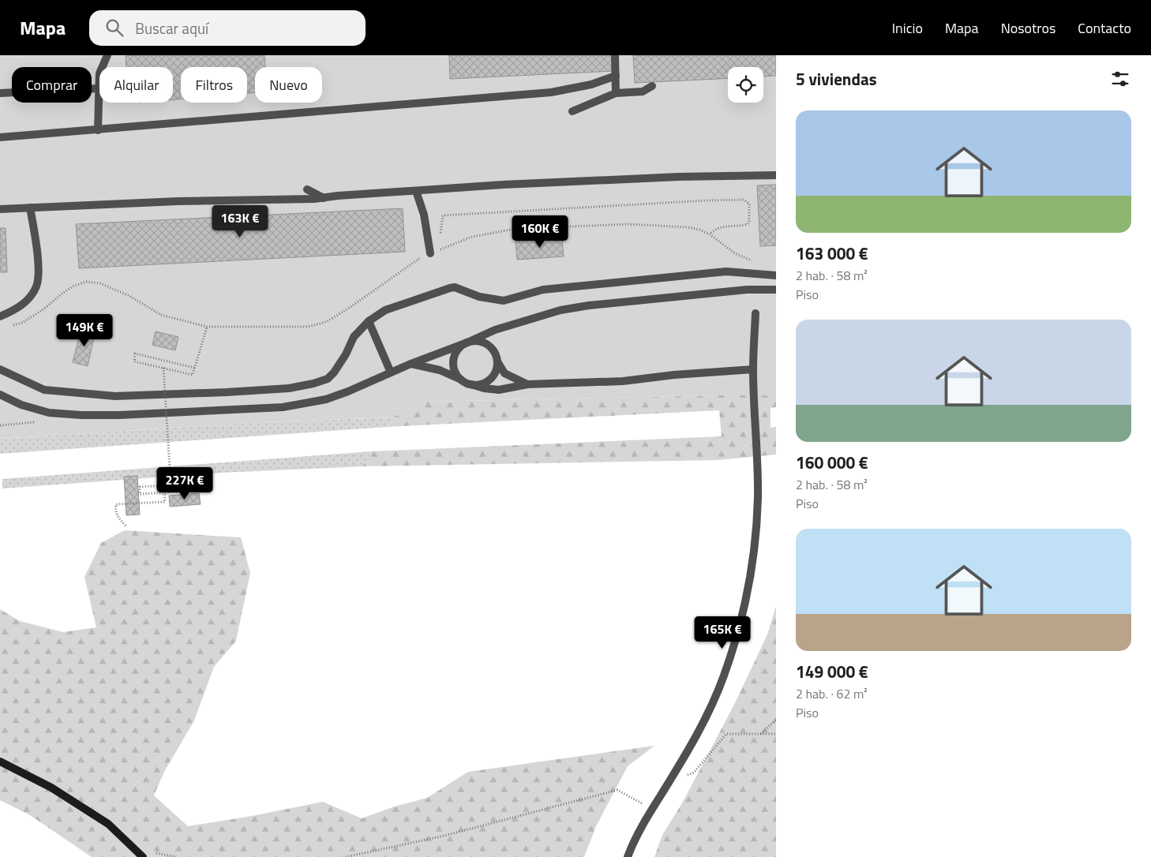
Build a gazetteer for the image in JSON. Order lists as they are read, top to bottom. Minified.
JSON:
{"page":{"header":"Mapa","search":"Buscar aquí","nav":["Inicio","Mapa","Nosotros","Contacto"],"heading":"5 viviendas","chip":["Comprar","Alquilar","Filtros","Nuevo"],"list":[{"name":"163 000 €","note":"2 hab. · 58 m² · Piso"},{"name":"160 000 €","note":"2 hab. · 58 m² · Piso"},{"name":"149 000 €","note":"2 hab. · 62 m² · Piso"}],"price":["163K €","160K €","149K €","227K €","165K €"]}}
